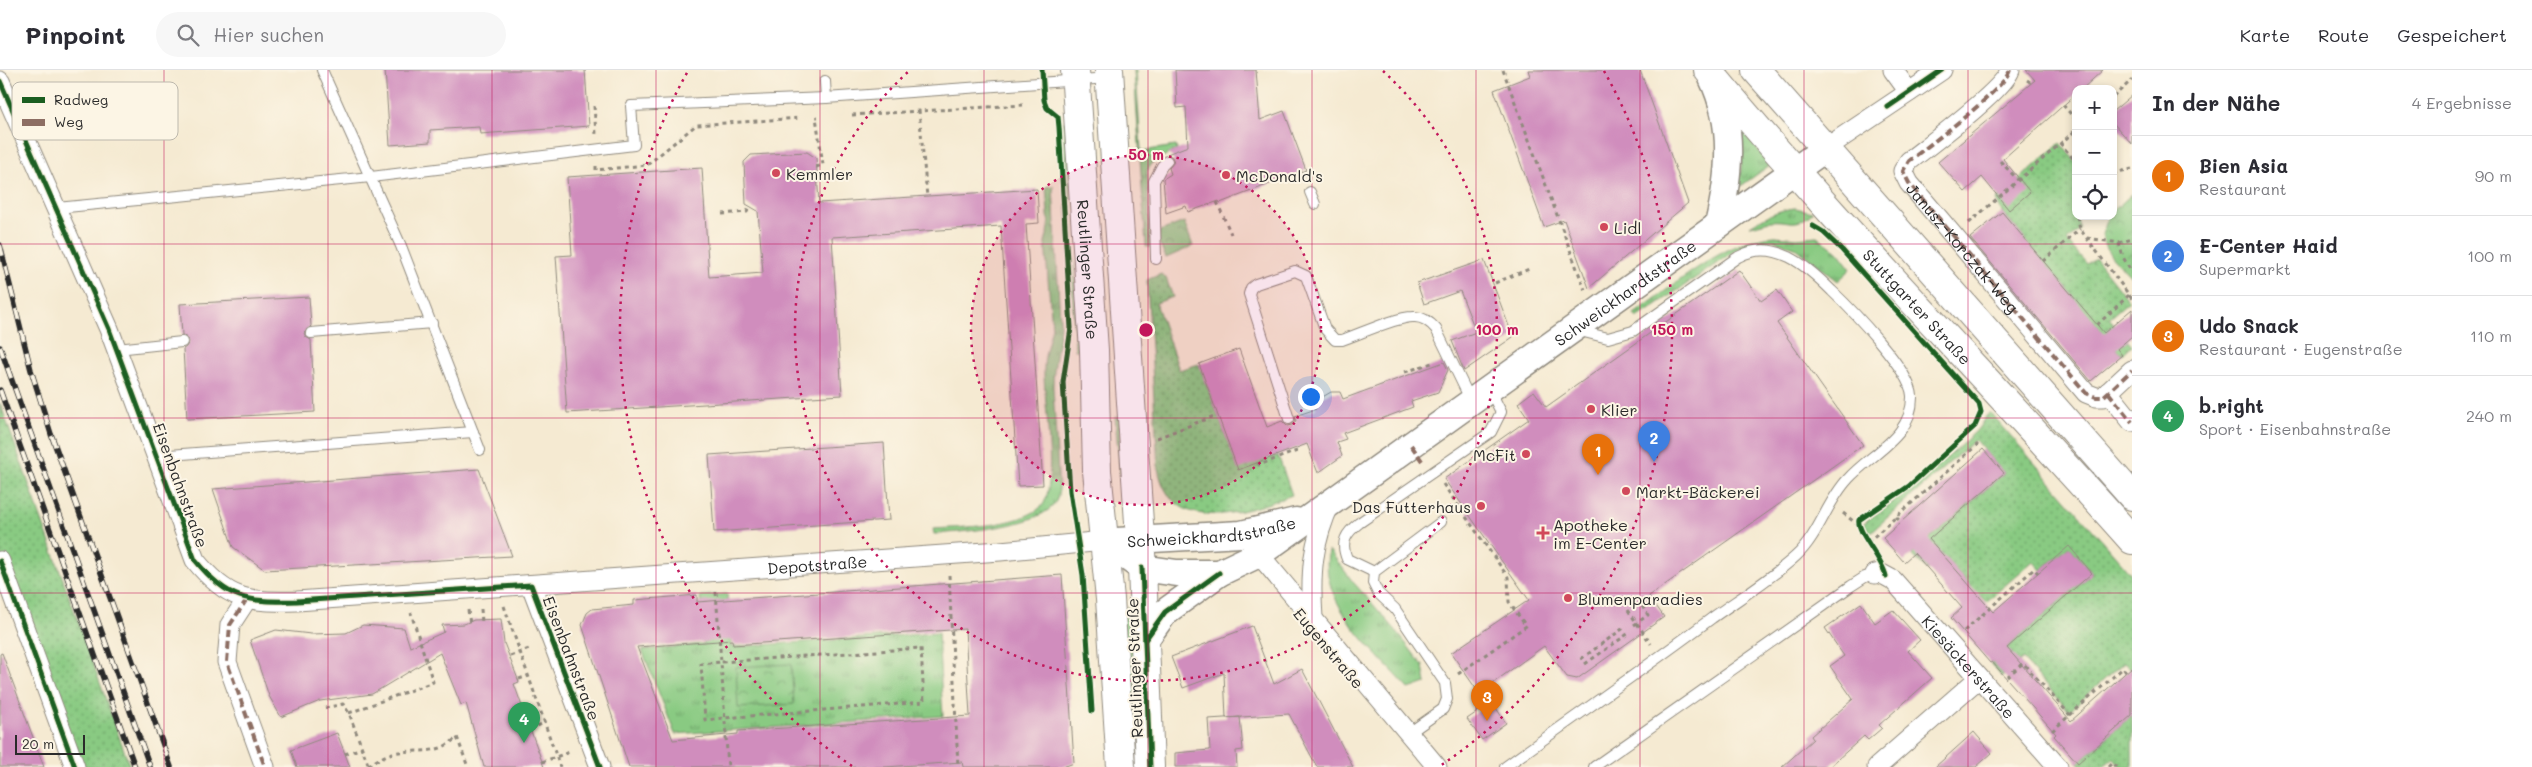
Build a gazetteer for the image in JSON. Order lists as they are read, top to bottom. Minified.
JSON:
{"streets":{"main road":["Reutlinger Straße","Schweickhardtstraße","Stuttgarter Straße"],"street":["Janusz-Korczak-Weg","Eisenbahnstraße","Depotstraße","Eugenstraße","Kiesäckerstraße"]},"crossings":[["Reutlinger Straße","Schweickhardtstraße"],["Reutlinger Straße","Depotstraße"],["Schweickhardtstraße","Stuttgarter Straße"],["Schweickhardtstraße","Depotstraße"],["Schweickhardtstraße","Eugenstraße"],["Eisenbahnstraße","Depotstraße"]],"places":{"other":["Kemmler","McDonald's","Lidl","Klier","McFit","Markt-Bäckerei","Das Futterhaus","Blumenparadies"],"health":["Apotheke im E-Center"]},"legend":["Radweg","Weg"],"scale_bar":"20 m","page":{"header":"Pinpoint","search":"Hier suchen","nav":["Karte","Route","Gespeichert"],"heading":["In der Nähe","4 Ergebnisse"],"map_buttons":["+","−"],"list":[{"mark":"1","name":"Bien Asia","note":"Restaurant","value":"90 m"},{"mark":"2","name":"E-Center Haid","note":"Supermarkt","value":"100 m"},{"mark":"3","name":"Udo Snack","note":"Restaurant · Eugenstraße","value":"110 m"},{"mark":"4","name":"b.right","note":"Sport · Eisenbahnstraße","value":"240 m"}],"pins":["2","1","3","4"],"scale":"20 m"},"rings":["50 m","100 m","150 m"]}
